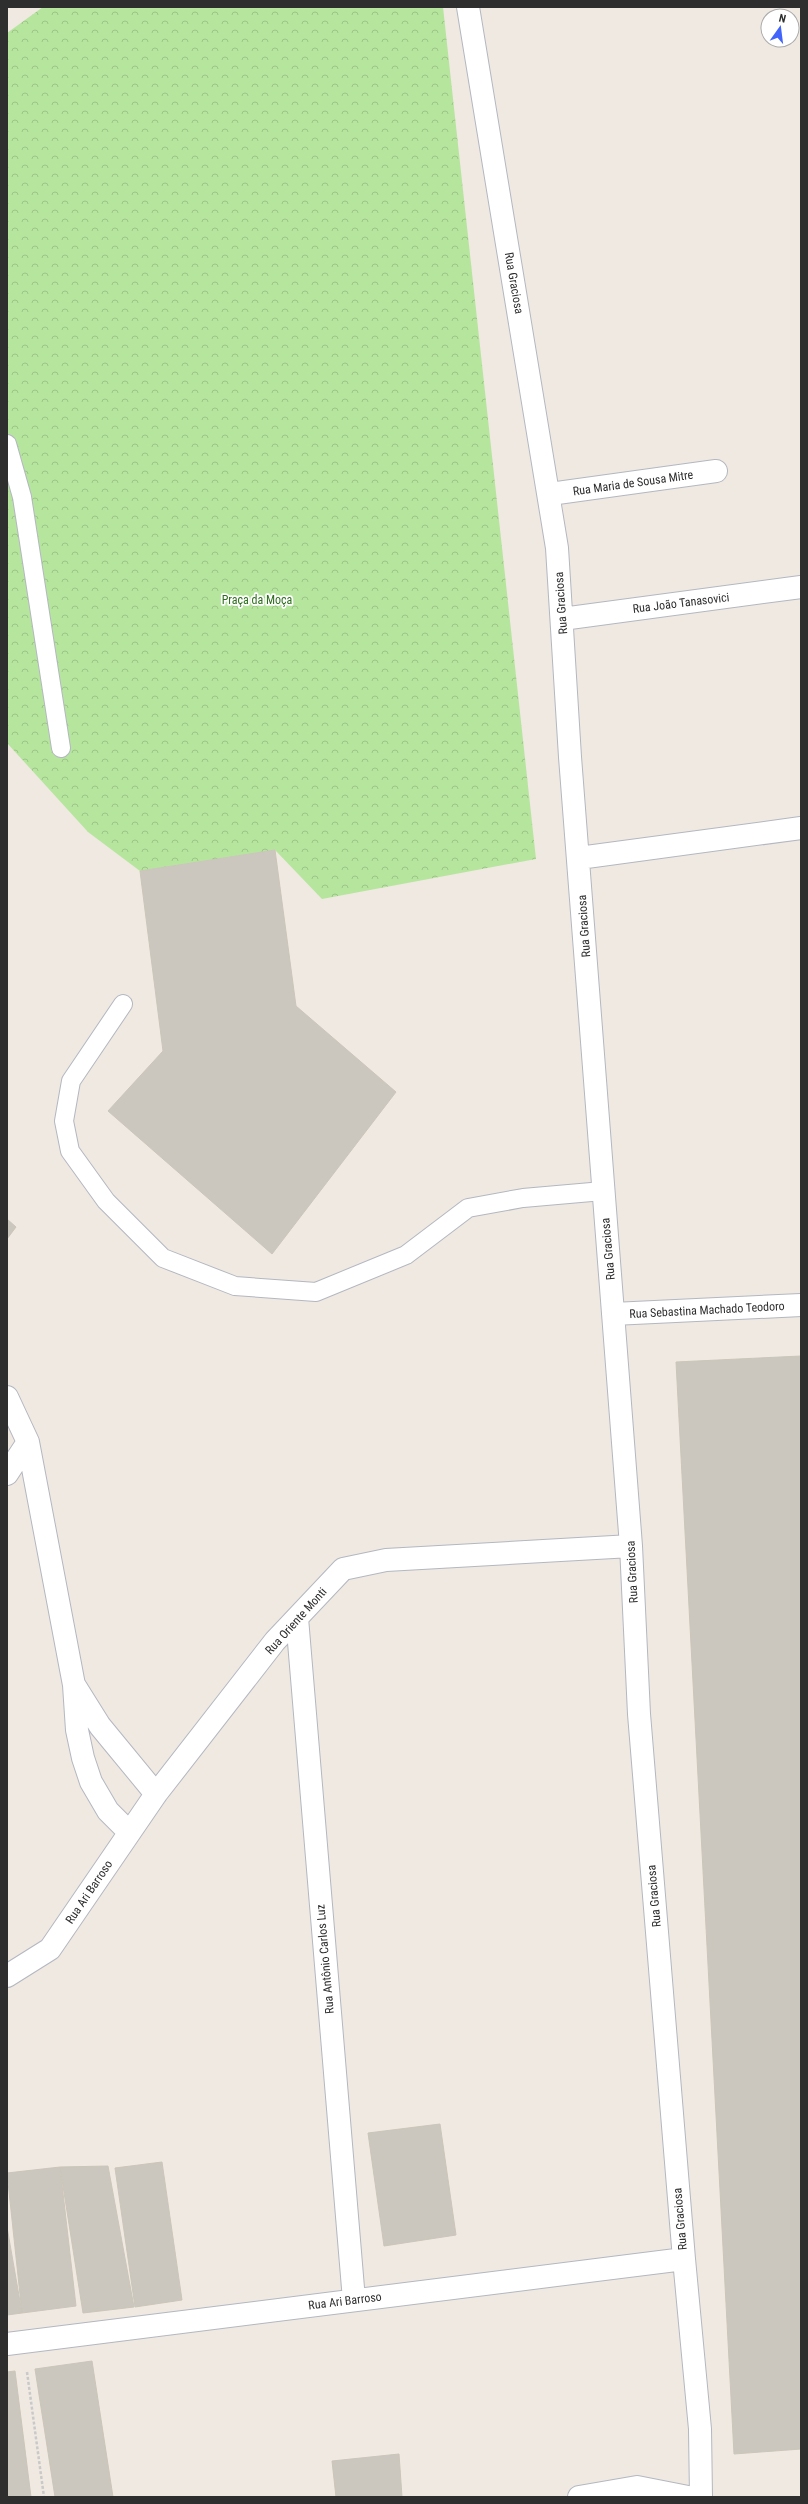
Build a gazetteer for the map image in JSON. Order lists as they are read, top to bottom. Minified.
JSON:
{"streets":{"street":["Rua Graciosa","Rua Maria de Sousa Mitre","Rua João Tanasovici","Rua Sebastina Machado Teodoro","Rua Oriente Monti","Rua Ari Barroso","Rua Antônio Carlos Luz"]},"crossings":[["Rua Graciosa","Rua Maria de Sousa Mitre"],["Rua Graciosa","Rua João Tanasovici"],["Rua Graciosa","Rua Sebastina Machado Teodoro"],["Rua Graciosa","Rua Oriente Monti"],["Rua Graciosa","Rua Ari Barroso"],["Rua Oriente Monti","Rua Ari Barroso"],["Rua Oriente Monti","Rua Antônio Carlos Luz"],["Rua Ari Barroso","Rua Antônio Carlos Luz"]],"parks":["Praça da Moça"],"north":"top"}
